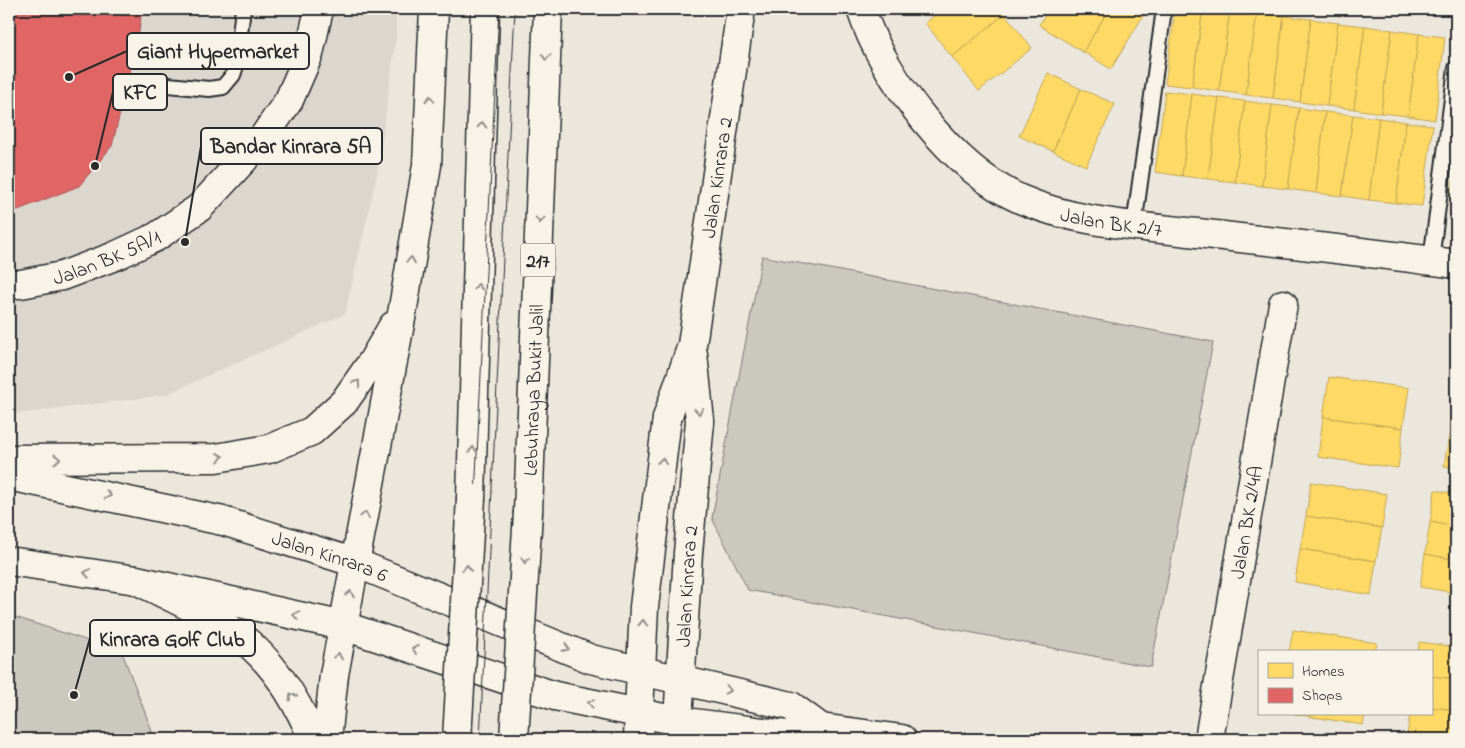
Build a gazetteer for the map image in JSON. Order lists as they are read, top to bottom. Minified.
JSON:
{"streets":{"main road":["Jalan Kinrara 2","Jalan BK 2/7","Jalan BK 5A/1","217","Lebuhraya Bukit Jalil","Jalan BK 2/4A","Jalan Kinrara 6"]},"crossings":[["Jalan Kinrara 2","Jalan Kinrara 6"]],"places":["Giant Hypermarket","KFC","Bandar Kinrara 5A","Kinrara Golf Club"],"legend":["Homes","Shops"]}
